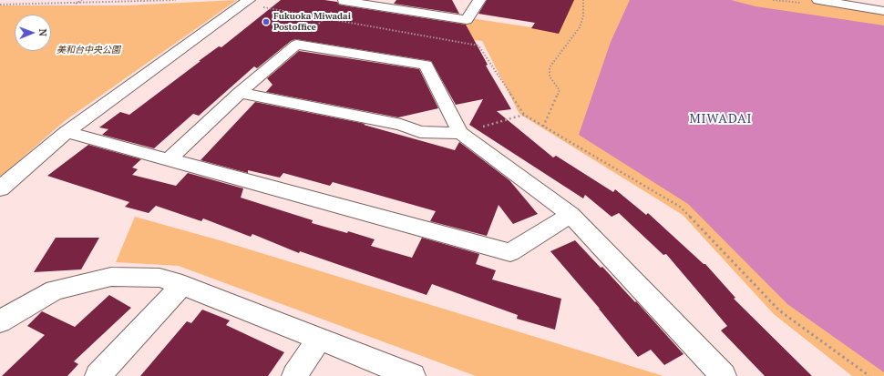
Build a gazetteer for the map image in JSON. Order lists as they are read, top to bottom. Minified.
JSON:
{"districts":["MIWADAI"],"parks":["美和台中央公園"],"places":["Fukuoka Miwadai Postoffice"],"north":"right"}
